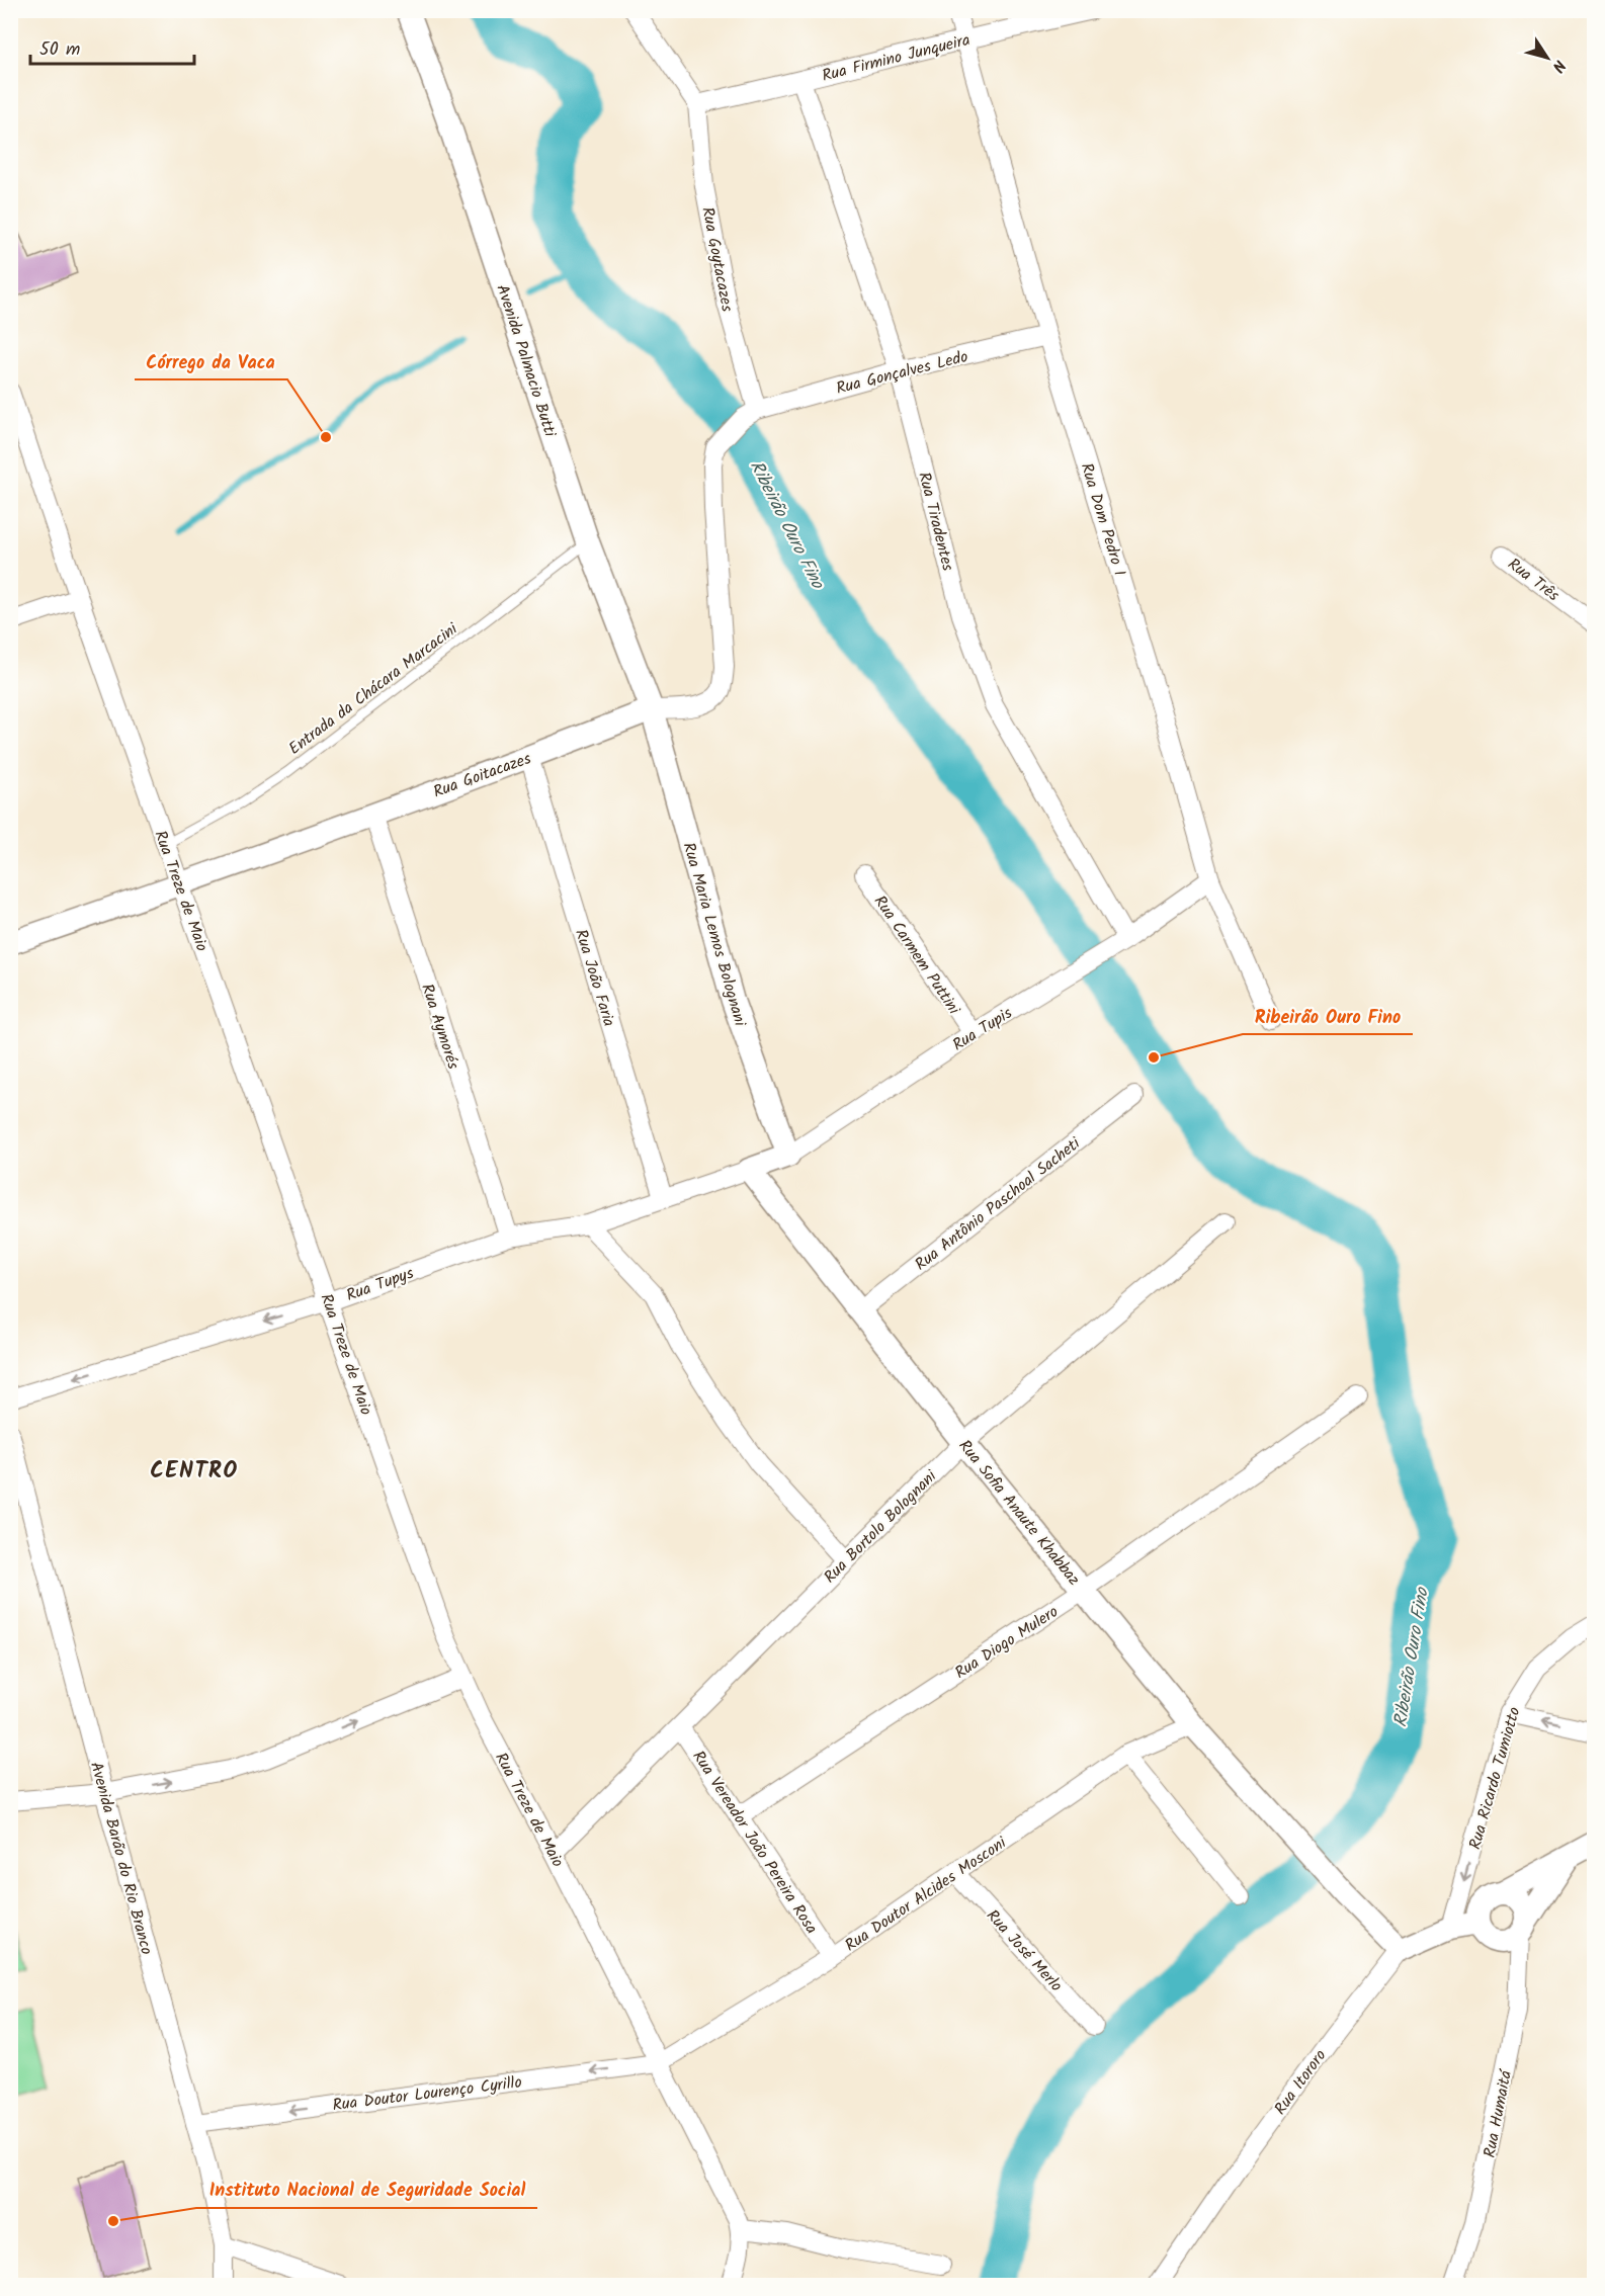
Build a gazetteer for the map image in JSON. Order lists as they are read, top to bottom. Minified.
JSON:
{"streets":{"street":["Rua Firmino Junqueira","Rua Goytacazes","Avenida Palmacio Butti","Rua Gonçalves Ledo","Rua Dom Pedro I","Rua Tiradentes","Rua Três","Rua Goitacazes","Rua Treze de Maio","Rua Maria Lemos Bolognani","Rua Carmem Puttini","Rua João Faria","Rua Aymorés","Rua Tupis","Rua Antônio Paschoal Sacheti","Rua Tupys","Rua Sofia Anaute Khabbaz","Rua Bortolo Bolognani","Rua Diogo Mulero","Rua Ricardo Tumiotto","Rua Vereador João Pereira Rosa","Avenida Barão do Rio Branco","Rua Doutor Alcides Mosconi","Rua José Merlo","Rua Itororo","Rua Doutor Lourenço Cyrillo","Rua Humaitá"],"lane":["Entrada da Chácara Marcacini"]},"crossings":[["Rua Firmino Junqueira","Rua Goytacazes"],["Rua Firmino Junqueira","Rua Dom Pedro I"],["Rua Firmino Junqueira","Rua Tiradentes"],["Rua Goytacazes","Rua Gonçalves Ledo"],["Rua Goytacazes","Rua Goitacazes"],["Avenida Palmacio Butti","Entrada da Chácara Marcacini"],["Avenida Palmacio Butti","Rua Goitacazes"],["Avenida Palmacio Butti","Rua Maria Lemos Bolognani"],["Rua Gonçalves Ledo","Rua Dom Pedro I"],["Rua Gonçalves Ledo","Rua Tiradentes"],["Rua Gonçalves Ledo","Rua Goitacazes"],["Rua Dom Pedro I","Rua Tupis"],["Rua Tiradentes","Rua Tupis"],["Entrada da Chácara Marcacini","Rua Treze de Maio"],["Rua Goitacazes","Rua Treze de Maio"],["Rua Goitacazes","Rua Maria Lemos Bolognani"],["Rua Goitacazes","Rua João Faria"],["Rua Goitacazes","Rua Aymorés"],["Rua Treze de Maio","Rua Tupys"],["Rua Treze de Maio","Rua Bortolo Bolognani"],["Rua Treze de Maio","Rua Doutor Alcides Mosconi"],["Rua Treze de Maio","Rua Doutor Lourenço Cyrillo"],["Rua Maria Lemos Bolognani","Rua Tupis"],["Rua Carmem Puttini","Rua Tupis"],["Rua João Faria","Rua Tupys"],["Rua Aymorés","Rua Tupys"],["Rua Tupis","Rua Tupys"],["Rua Tupis","Rua Sofia Anaute Khabbaz"],["Rua Antônio Paschoal Sacheti","Rua Sofia Anaute Khabbaz"],["Rua Tupys","Rua Sofia Anaute Khabbaz"],["Rua Sofia Anaute Khabbaz","Rua Bortolo Bolognani"],["Rua Sofia Anaute Khabbaz","Rua Diogo Mulero"],["Rua Sofia Anaute Khabbaz","Rua Doutor Alcides Mosconi"],["Rua Sofia Anaute Khabbaz","Rua Itororo"],["Rua Bortolo Bolognani","Rua Vereador João Pereira Rosa"],["Rua Diogo Mulero","Rua Vereador João Pereira Rosa"],["Rua Ricardo Tumiotto","Rua Itororo"],["Rua Vereador João Pereira Rosa","Rua Doutor Alcides Mosconi"],["Avenida Barão do Rio Branco","Rua Doutor Lourenço Cyrillo"],["Rua Doutor Alcides Mosconi","Rua José Merlo"],["Rua Doutor Alcides Mosconi","Rua Doutor Lourenço Cyrillo"],["Rua Itororo","Rua Humaitá"]],"one_way":["Rua Tupys","Rua Doutor Lourenço Cyrillo"],"districts":["CENTRO"],"water":["Ribeirão Ouro Fino"],"places":["Córrego da Vaca","Ribeirão Ouro Fino","Instituto Nacional de Seguridade Social"],"scale_bar":"50 m","north":"bottom right"}
